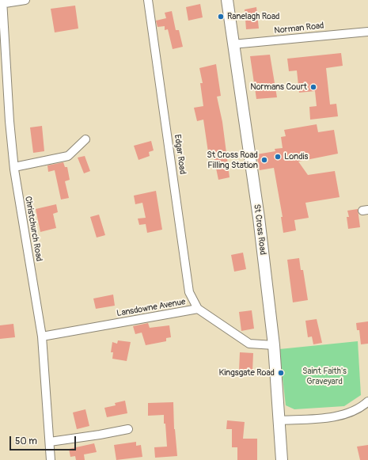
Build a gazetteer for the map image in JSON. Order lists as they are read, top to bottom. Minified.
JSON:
{"streets":{"main road":["St Cross Road"],"street":["Norman Road","Edgar Road","Christchurch Road","Lansdowne Avenue"]},"crossings":[["Norman Road","St Cross Road"],["Edgar Road","Lansdowne Avenue"],["Christchurch Road","Lansdowne Avenue"],["St Cross Road","Lansdowne Avenue"]],"parks":["Saint Faith's Graveyard"],"places":["Ranelagh Road","Normans Court","Londis","St Cross Road Filling Station","Kingsgate Road"],"scale_bar":"50 m"}
